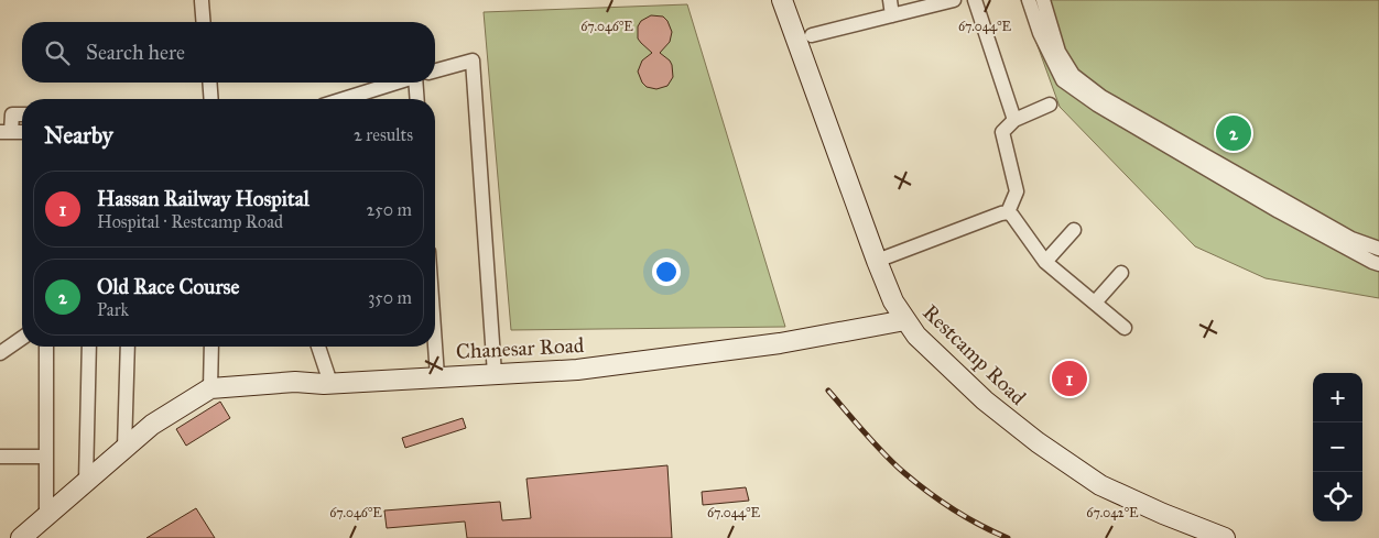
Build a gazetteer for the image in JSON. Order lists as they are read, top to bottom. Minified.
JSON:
{"streets":{"street":["Chanesar Road","Restcamp Road"]},"crossings":[["Chanesar Road","Restcamp Road"]],"page":{"search":"Search here","heading":["Nearby","2 results"],"pins":["2","1"],"list":[{"mark":"1","name":"Hassan Railway Hospital","note":"Hospital · Restcamp Road","value":"250 m"},{"mark":"2","name":"Old Race Course","note":"Park","value":"350 m"}],"map_buttons":["+","−"]},"coordinates":["67.046°E","67.044°E","67.042°E"]}
